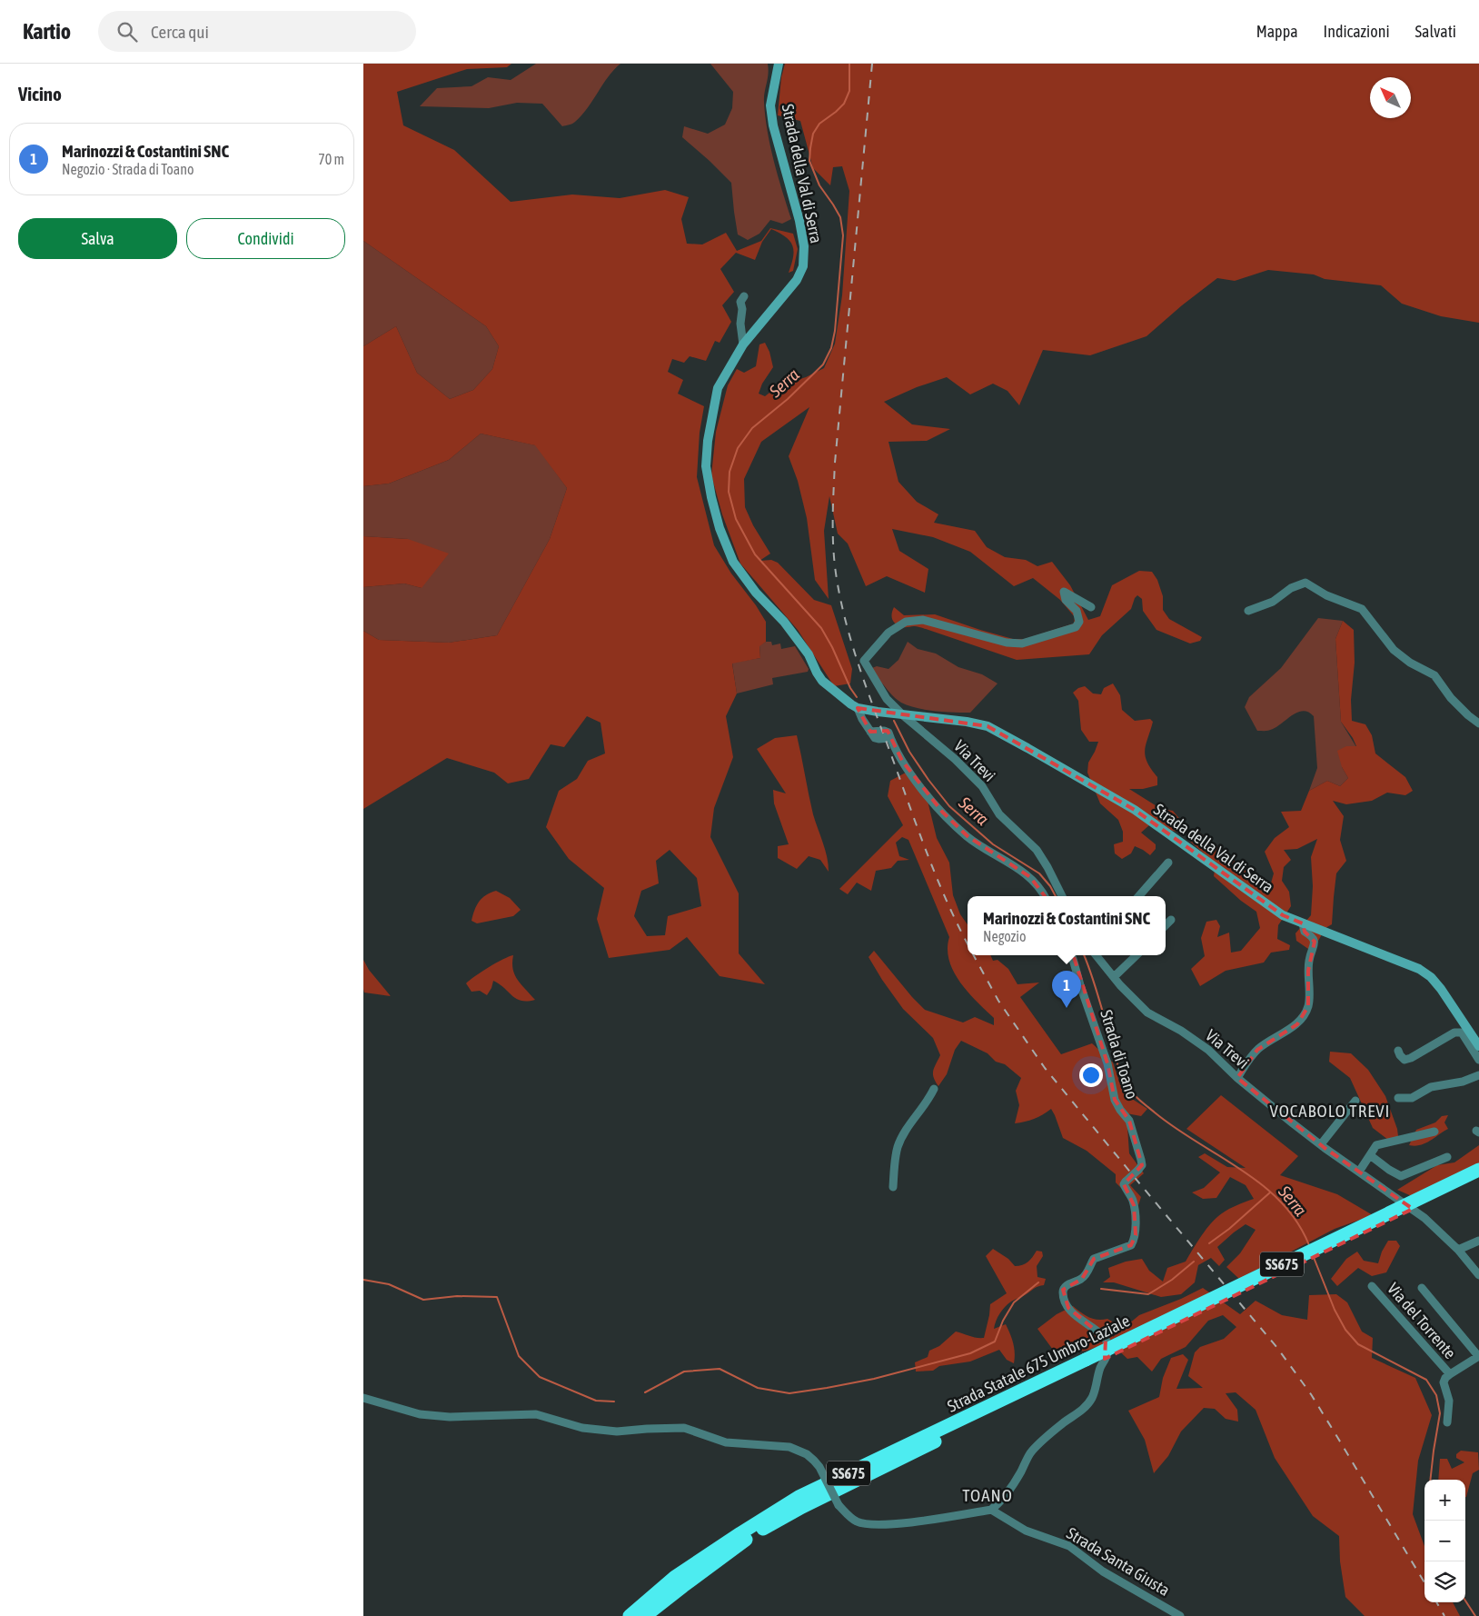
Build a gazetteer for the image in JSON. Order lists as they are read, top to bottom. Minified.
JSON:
{"streets":{"highway":["SS675","Strada Statale 675 Umbro-Laziale"],"street":["Strada della Val di Serra","Via Trevi","Strada di Toano","Via del Torrente","Strada Santa Giusta"]},"crossings":[["Strada della Val di Serra","Via Trevi"],["Strada di Toano","Strada Santa Giusta"]],"districts":["VOCABOLO TREVI","TOANO"],"water":["Serra"],"north":"top left","page":{"header":"Kartio","search":"Cerca qui","nav":["Mappa","Indicazioni","Salvati"],"heading":"Vicino","list":[{"mark":"1","name":"Marinozzi & Costantini SNC","note":"Negozio · Strada di Toano","value":"70 m"}],"buttons":["Salva","Condividi"],"popup":["Marinozzi & Costantini SNC","Negozio"],"pins":"1","map_buttons":["+","−"]}}
